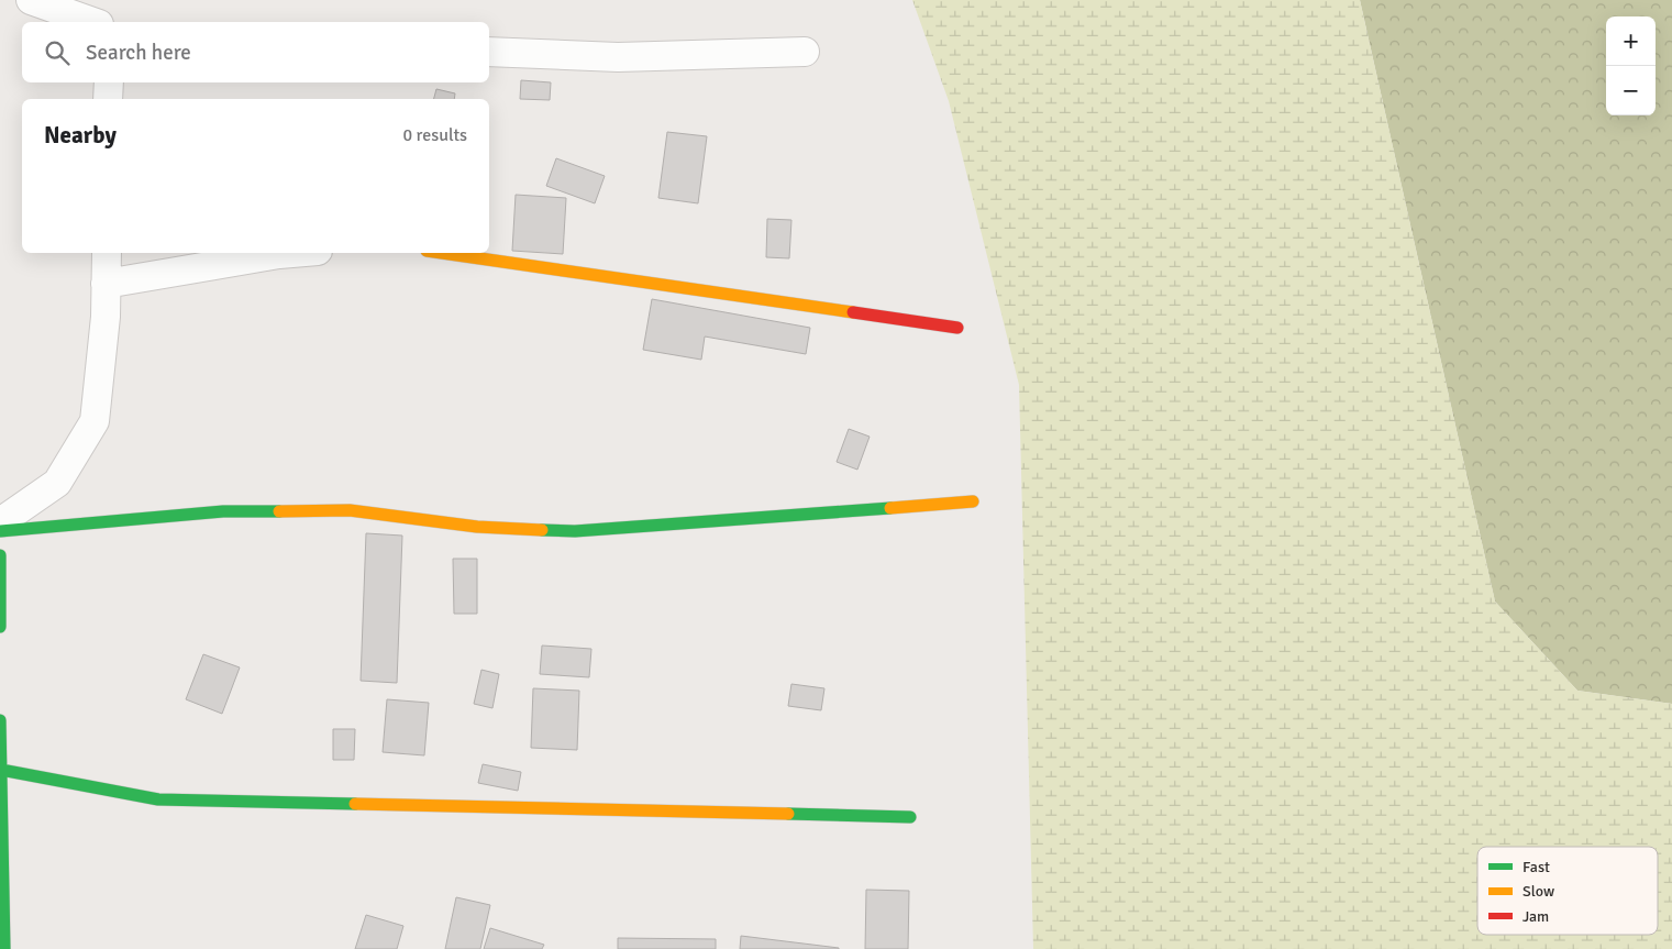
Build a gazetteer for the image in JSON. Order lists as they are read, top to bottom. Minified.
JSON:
{"legend":["Fast","Slow","Jam"],"page":{"map_buttons":["+","−"],"search":"Search here","heading":["Nearby","0 results"]}}
